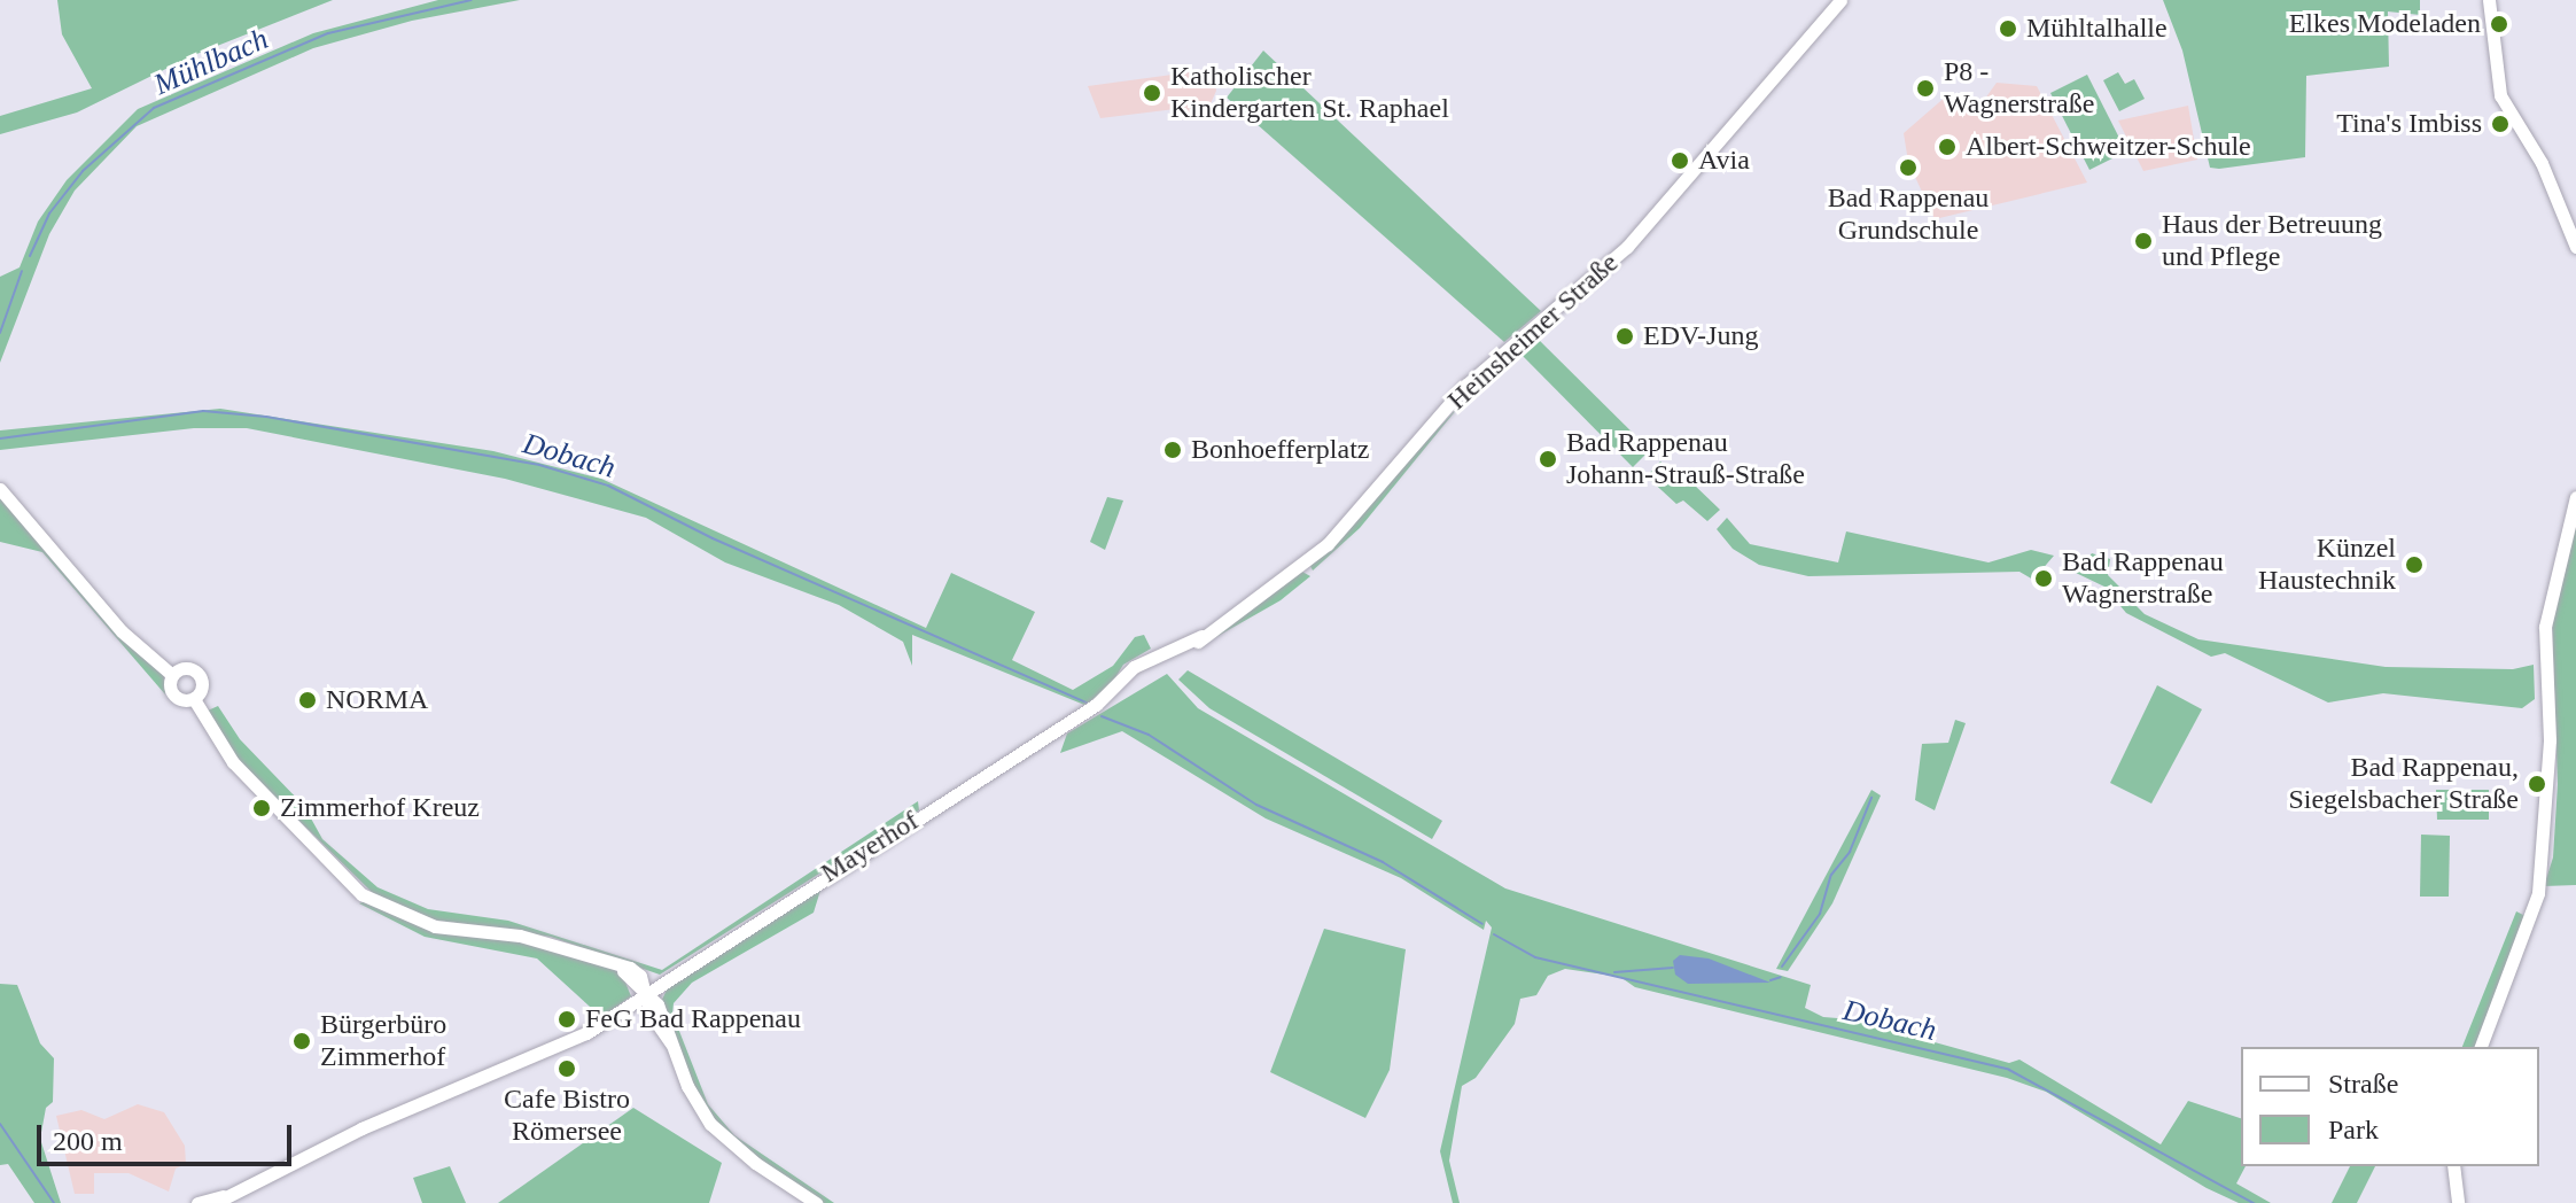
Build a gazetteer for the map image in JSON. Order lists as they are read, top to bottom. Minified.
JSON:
{"streets":{"street":["Heinsheimer Straße","Mayerhof"]},"crossings":[["Heinsheimer Straße","Mayerhof"]],"water":["Mühlbach","Dobach"],"places":["Elkes Modeladen","Mühltalhalle","P8 - Wagnerstraße","Katholischer Kindergarten St. Raphael","Tina's Imbiss","Albert-Schweitzer-Schule","Avia","Bad Rappenau Grundschule","Haus der Betreuung und Pflege","EDV-Jung","Bonhoefferplatz","Bad Rappenau Johann-Strauß-Straße","Künzel Haustechnik","Bad Rappenau Wagnerstraße","NORMA","Bad Rappenau, Siegelsbacher Straße","Zimmerhof Kreuz","FeG Bad Rappenau","Bürgerbüro Zimmerhof","Cafe Bistro Römersee"],"legend":["Straße","Park"],"scale_bar":"200 m"}
